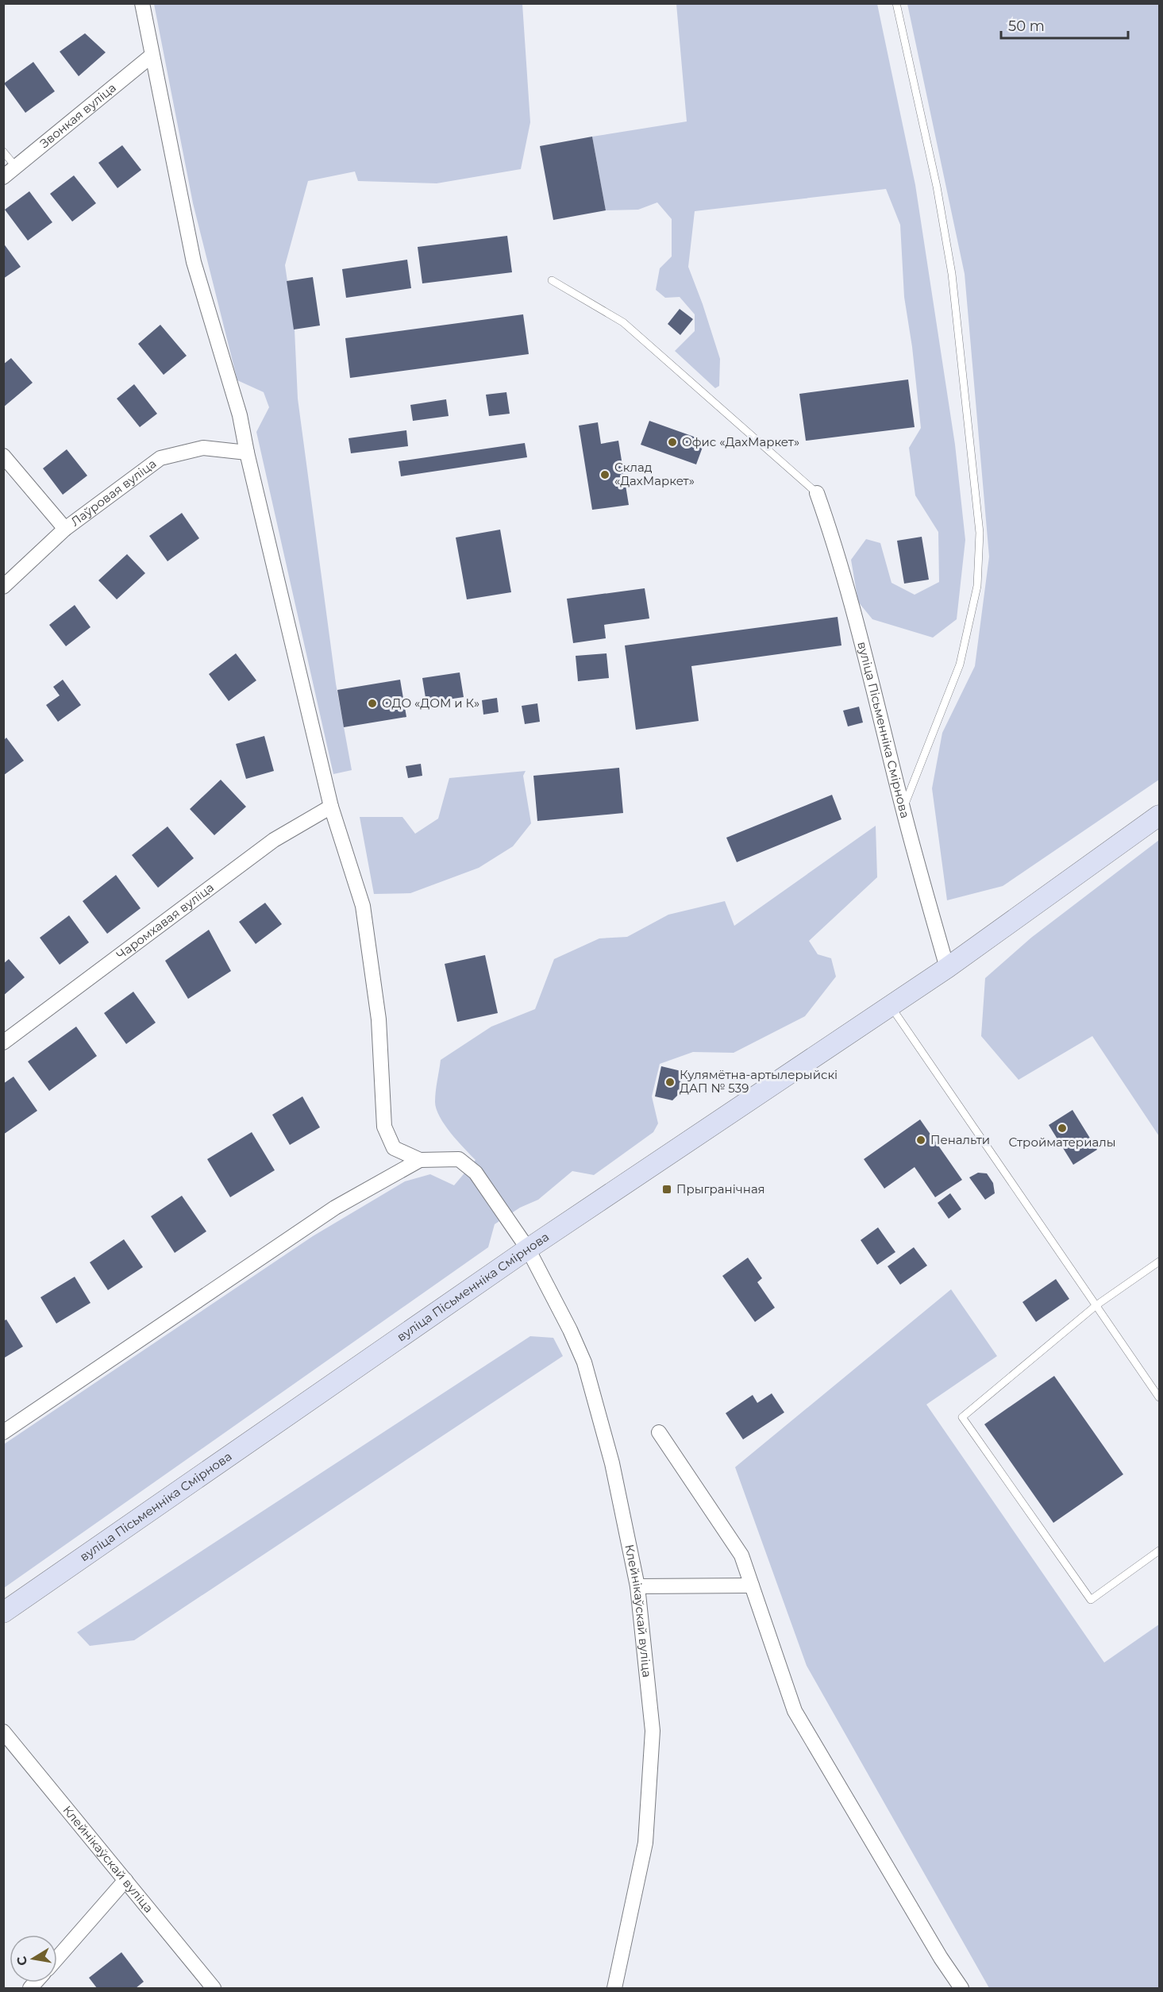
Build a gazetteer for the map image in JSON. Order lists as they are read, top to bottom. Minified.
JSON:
{"streets":{"main road":["вуліца Пісьменніка Смірнова"],"street":["Звонкая вуліца","Лаўровая вуліца","Чаромхавая вуліца","Клейнікаўскай вуліца"]},"crossings":[["вуліца Пісьменніка Смірнова","Клейнікаўскай вуліца"]],"places":{"other":["Офис «ДахМаркет»","Склад «ДахМаркет»","ОДО «ДОМ и К»","Кулямётна-артылерыйскі ДАП № 539","Стройматериалы","Пенальти"],"transit":["Прыгранічная"]},"scale_bar":"50 m","north":"left"}
